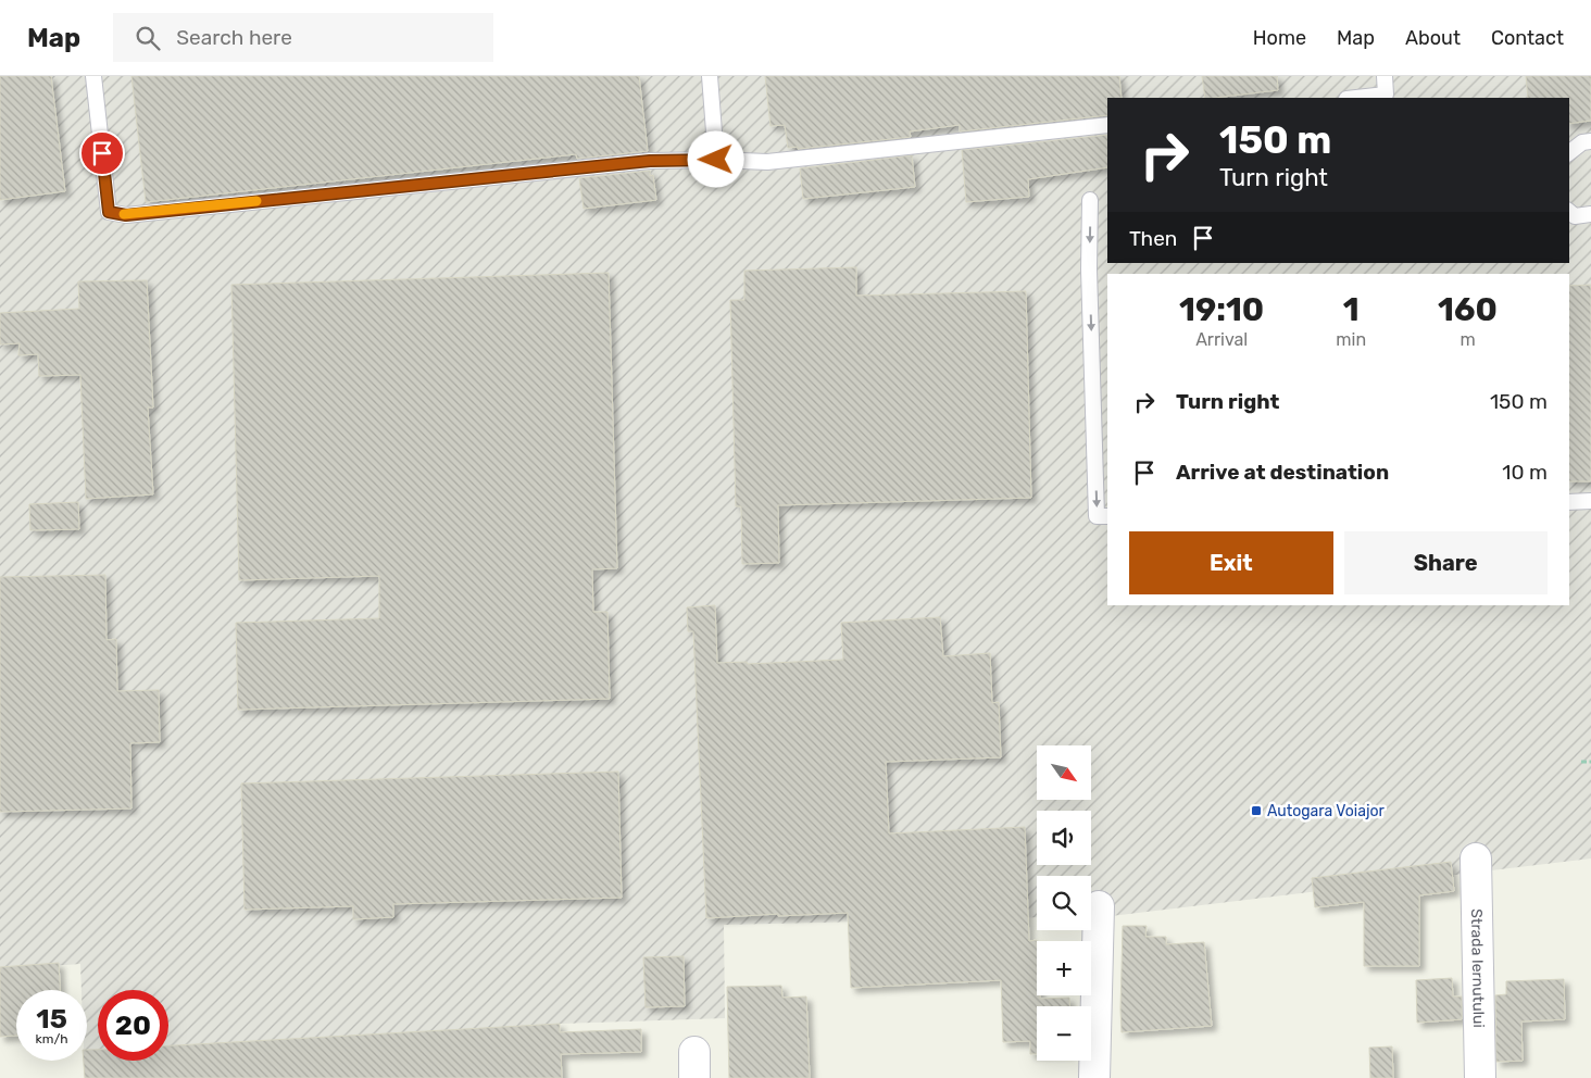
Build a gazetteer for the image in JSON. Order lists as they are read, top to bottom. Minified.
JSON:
{"streets":{"street":["Strada Iernutului"]},"places":{"transit":["Autogara Voiajor"]},"north":"bottom right","page":{"header":"Map","search":"Search here","nav":["Home","Map","About","Contact"],"turn":["150 m","Turn right"],"then":"Then","eta":["19:10","Arrival","1","min","160","m"],"list":[{"name":"Turn right","value":"150 m"},{"name":"Arrive at destination","value":"10 m"}],"buttons":["Exit","Share"],"map_buttons":["+","−"],"speed":"15 km/h","limit":"20"}}
